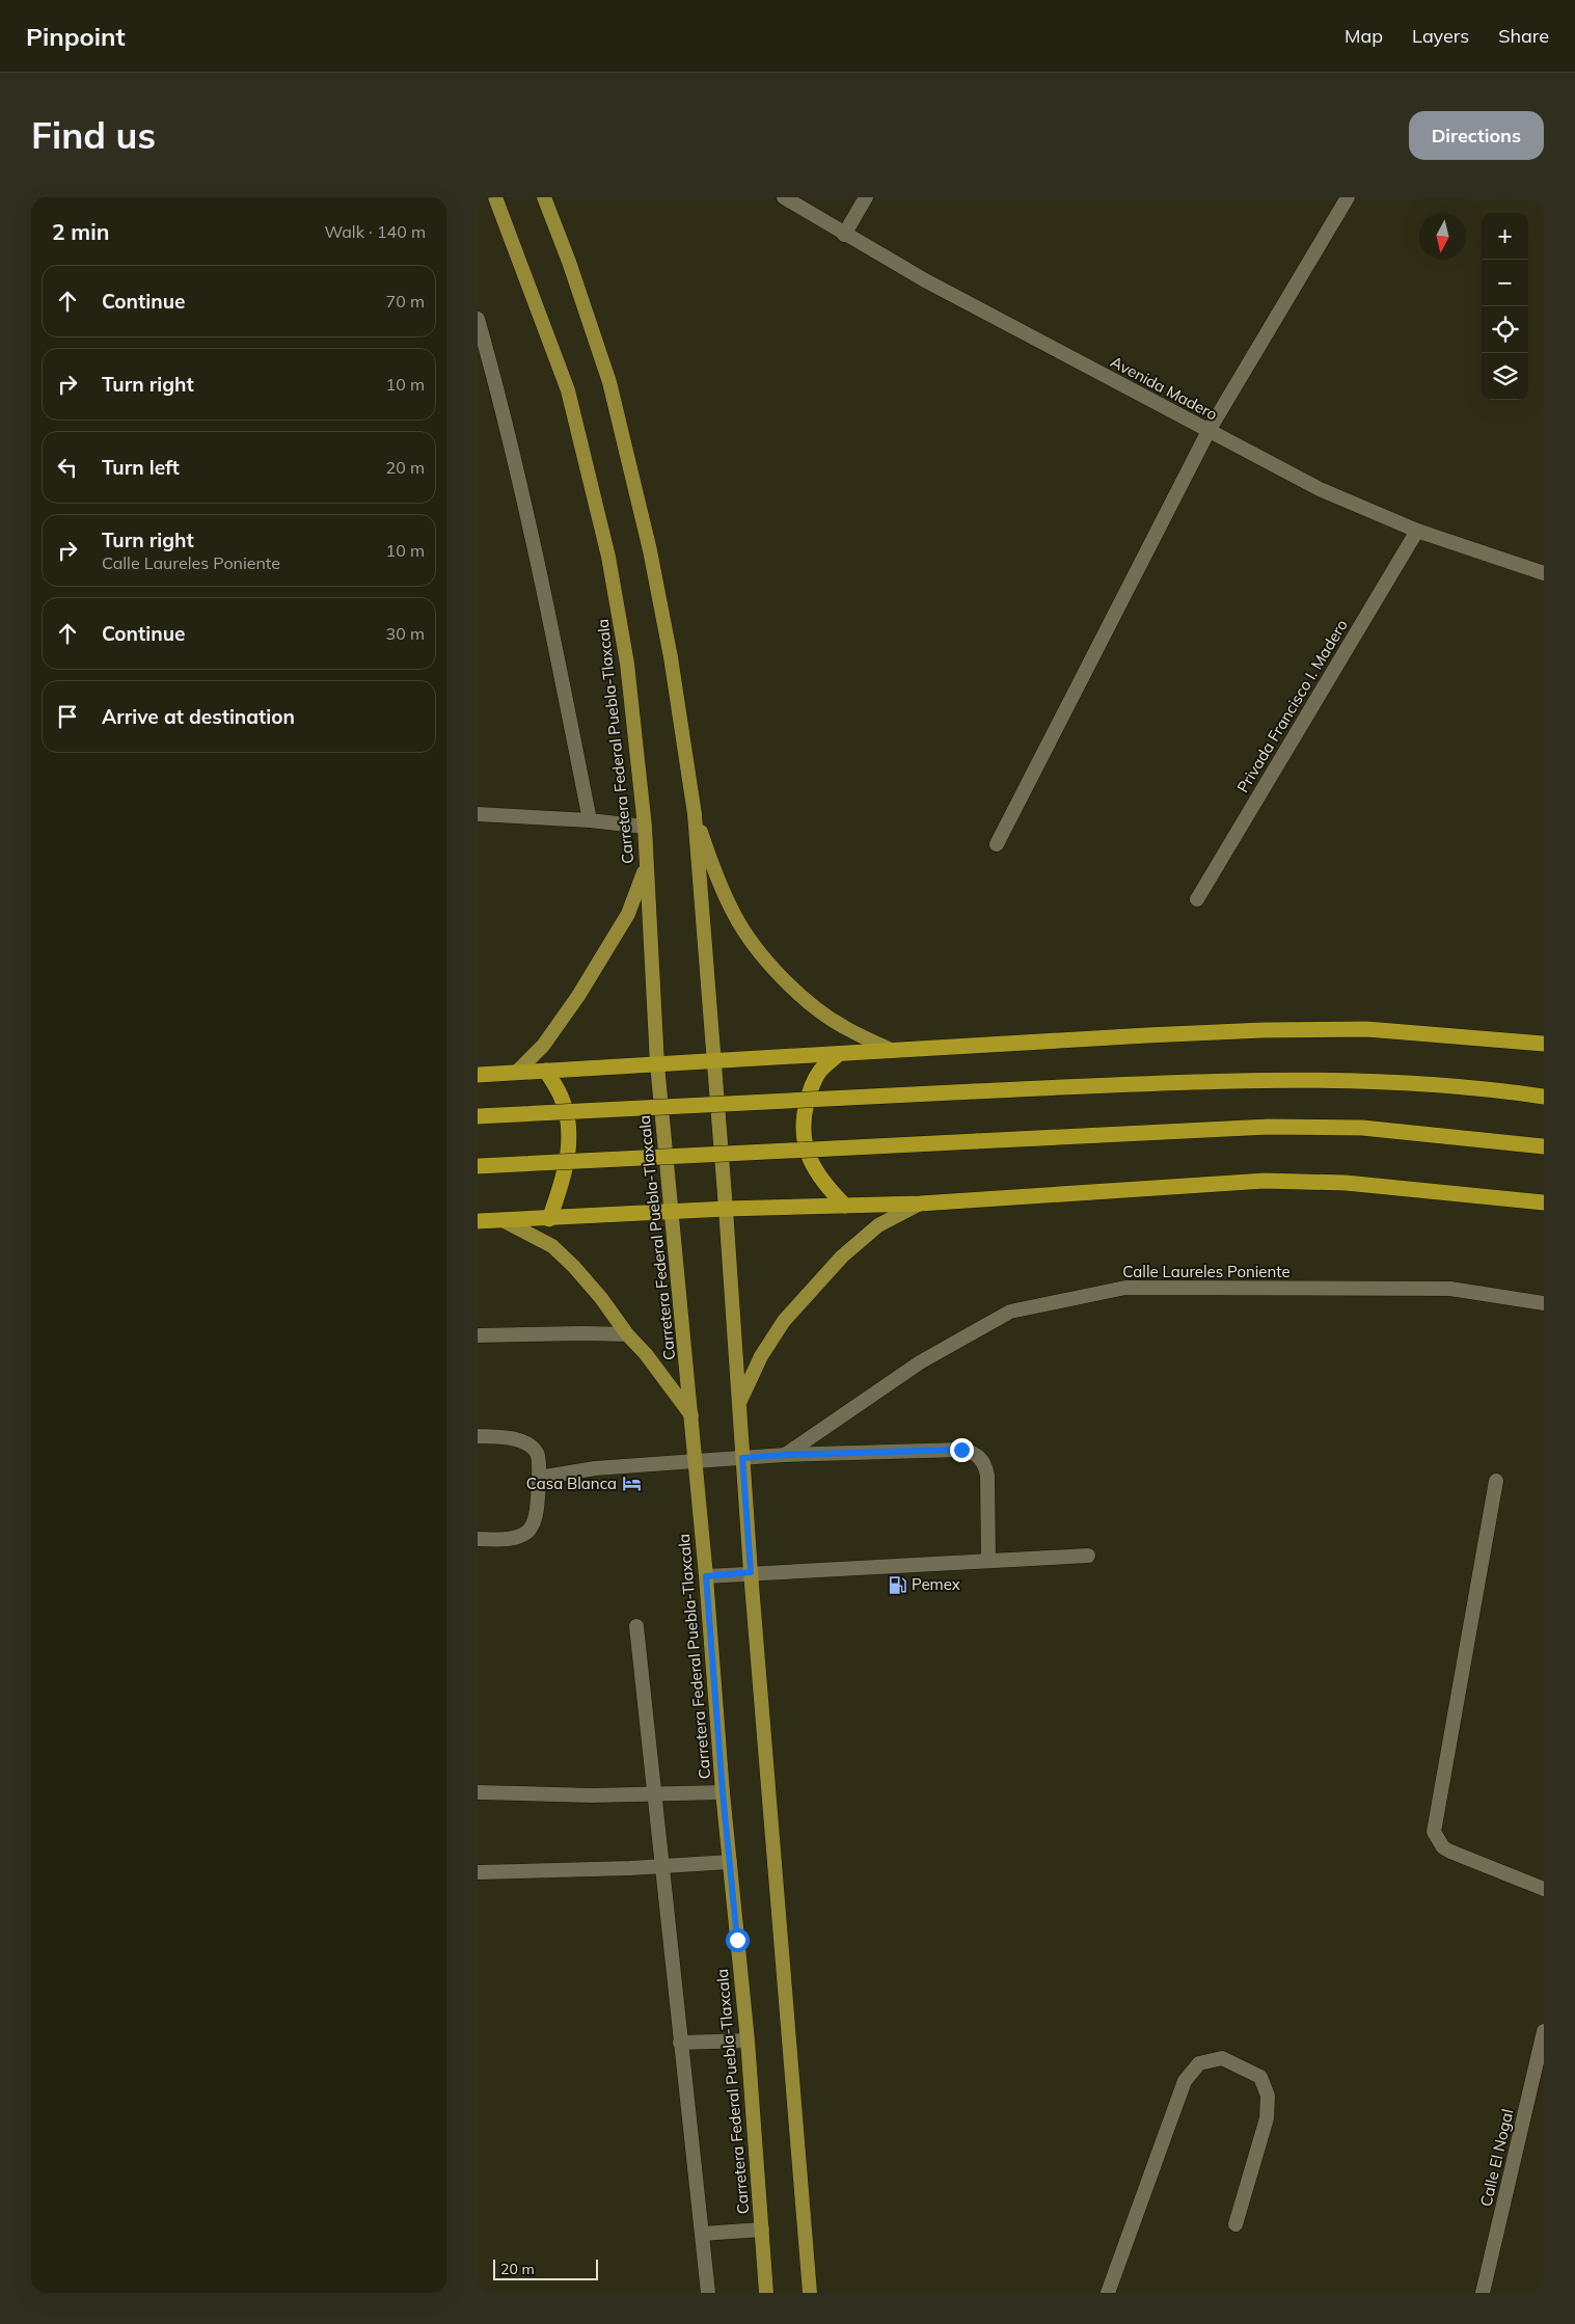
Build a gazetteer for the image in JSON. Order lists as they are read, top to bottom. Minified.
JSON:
{"streets":{"main road":["Carretera Federal Puebla-Tlaxcala"],"street":["Avenida Madero","Privada Francisco I. Madero","Calle Laureles Poniente","Calle El Nogal"]},"crossings":[["Avenida Madero","Privada Francisco I. Madero"]],"places":{"hotel":["Casa Blanca"],"fuel station":["Pemex"]},"scale_bar":"20 m","north":"bottom","page":{"header":"Pinpoint","nav":["Map","Layers","Share"],"buttons":"Directions","title":"Find us","heading":["2 min","Walk · 140 m"],"map_buttons":["+","−"],"list":[["Continue","70 m"],["Turn right","10 m"],["Turn left","20 m"],["Turn right","Calle Laureles Poniente","10 m"],["Continue","30 m"],"Arrive at destination"],"scale":"20 m"}}
